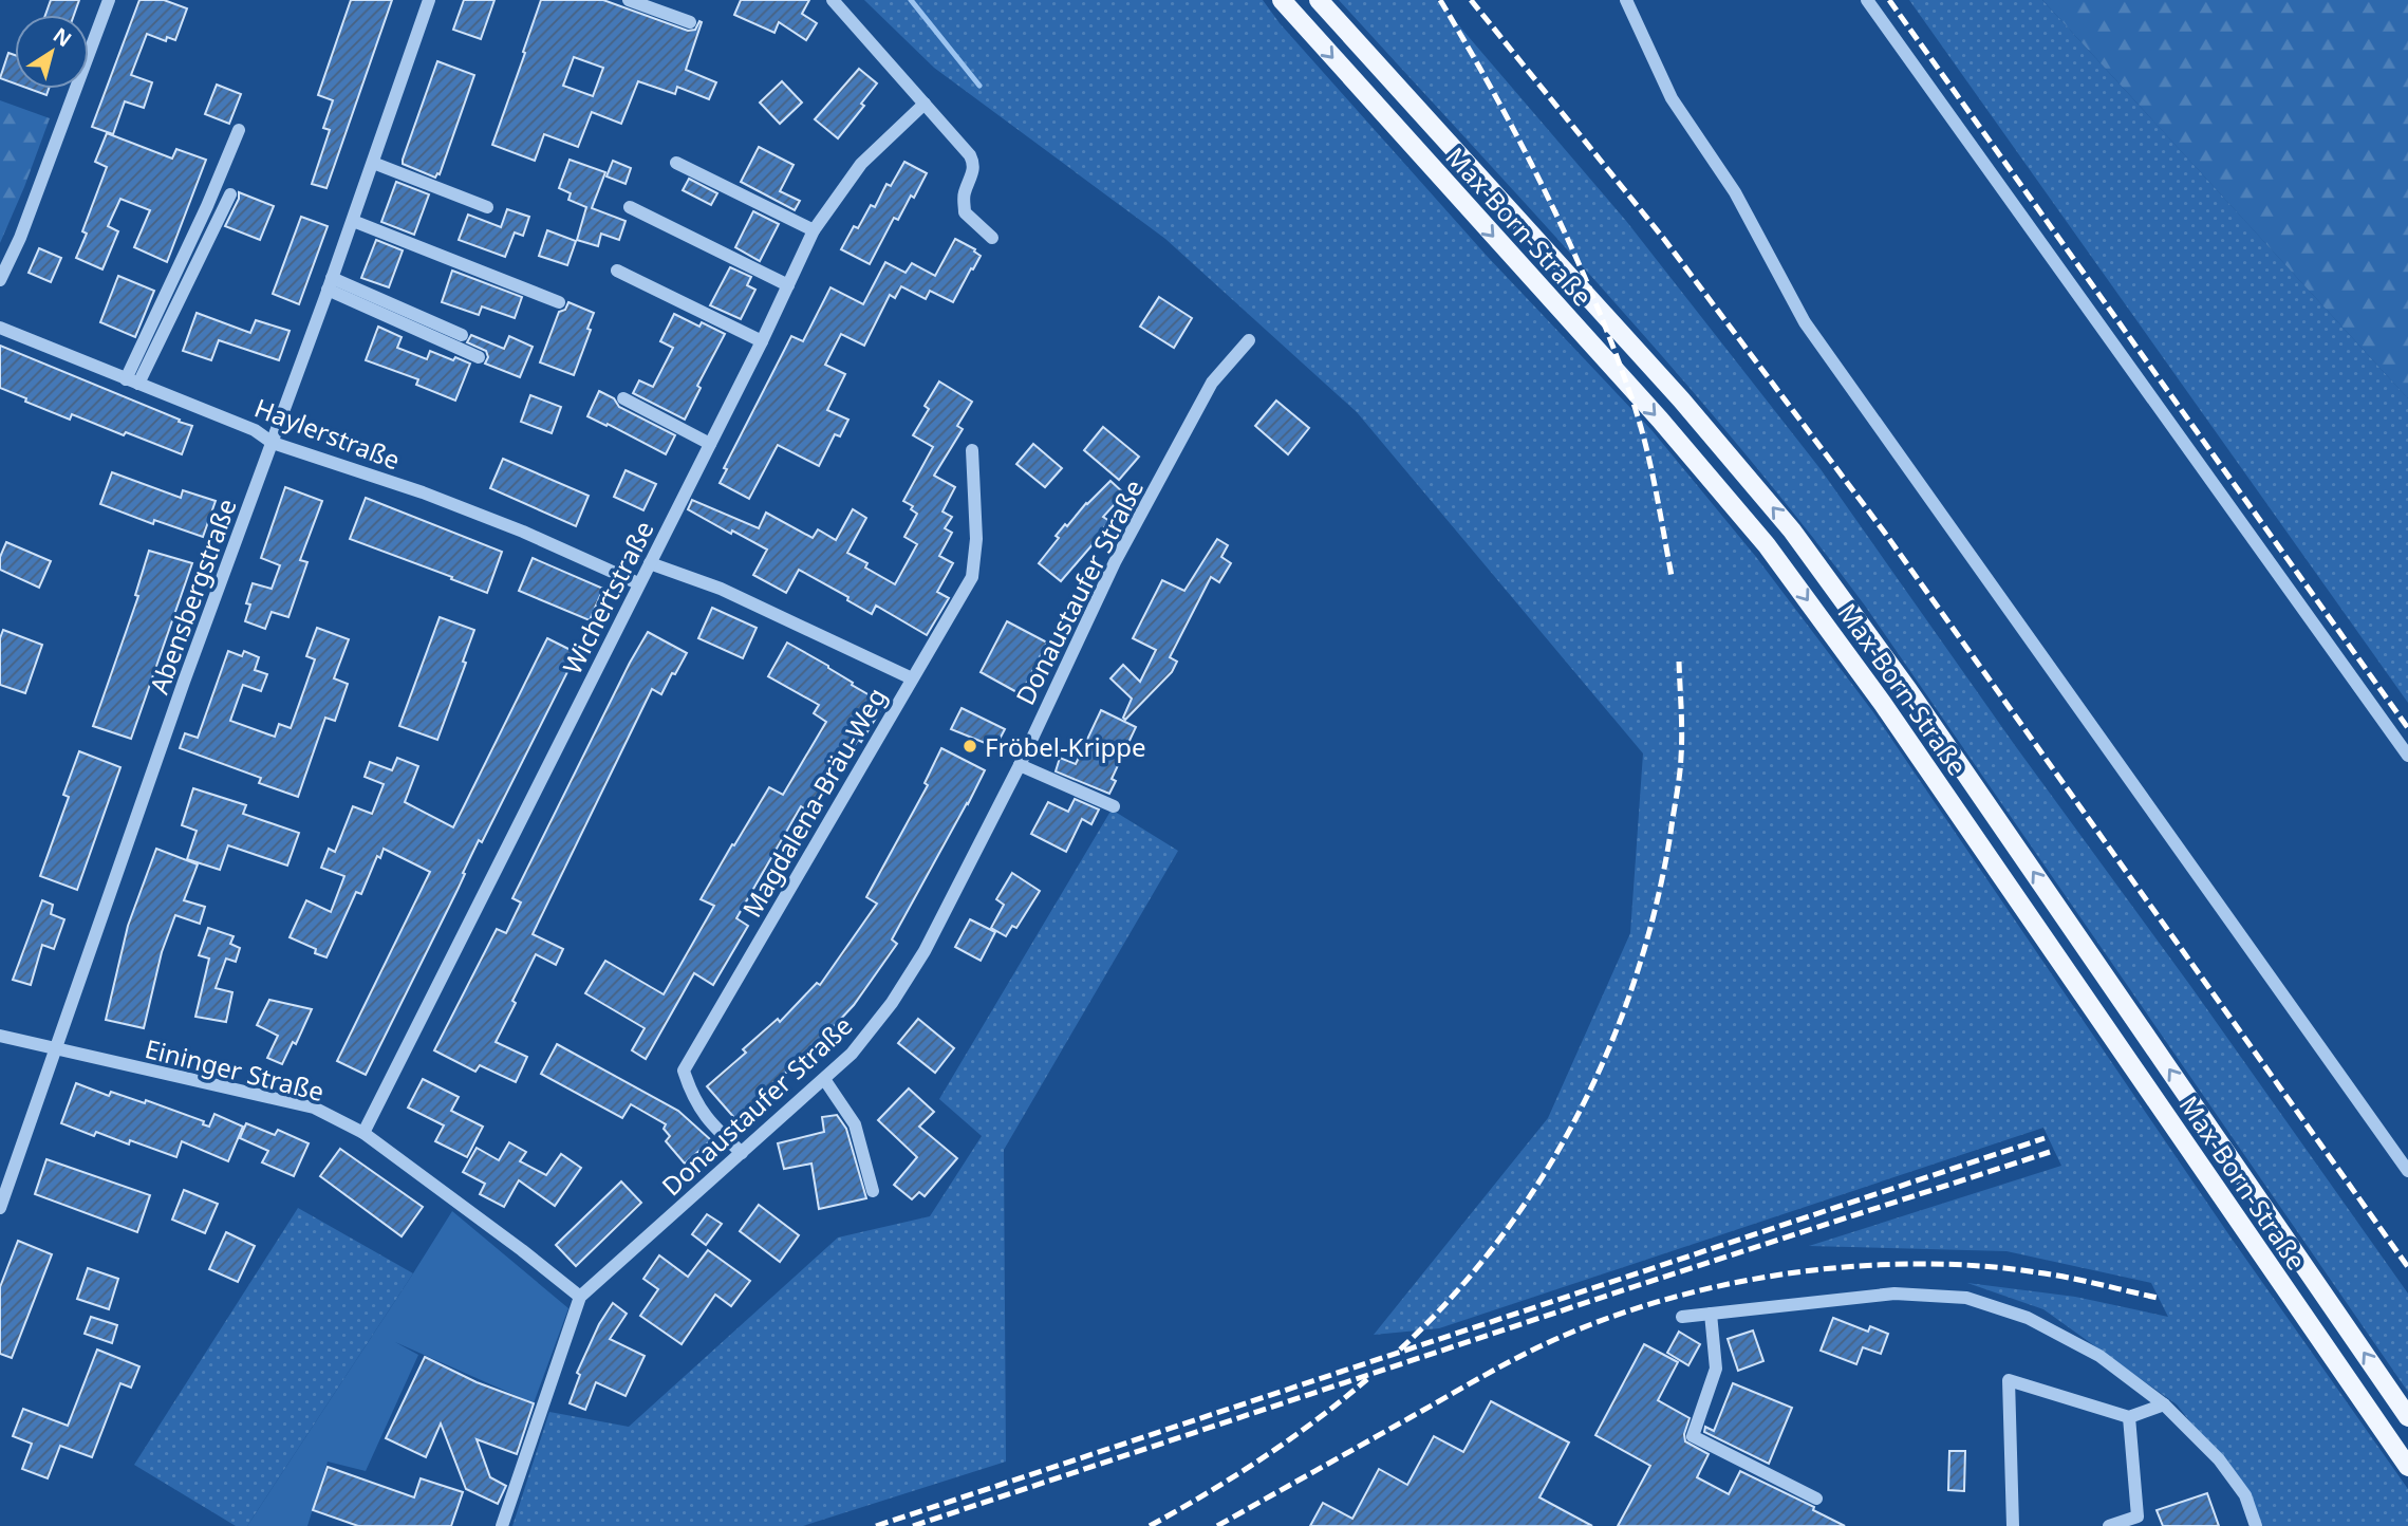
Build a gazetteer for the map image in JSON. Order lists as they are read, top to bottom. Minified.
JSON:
{"streets":{"main road":["Max-Born-Straße"],"street":["Haylerstraße","Donaustaufer Straße","Abensbergstraße","Wichertstraße","Magdalena-Bräu-Weg","Eininger Straße"]},"crossings":[["Haylerstraße","Abensbergstraße"],["Haylerstraße","Wichertstraße"],["Donaustaufer Straße","Magdalena-Bräu-Weg"],["Donaustaufer Straße","Eininger Straße"],["Abensbergstraße","Eininger Straße"],["Wichertstraße","Eininger Straße"]],"places":["Fröbel-Krippe"],"north":"top right"}
